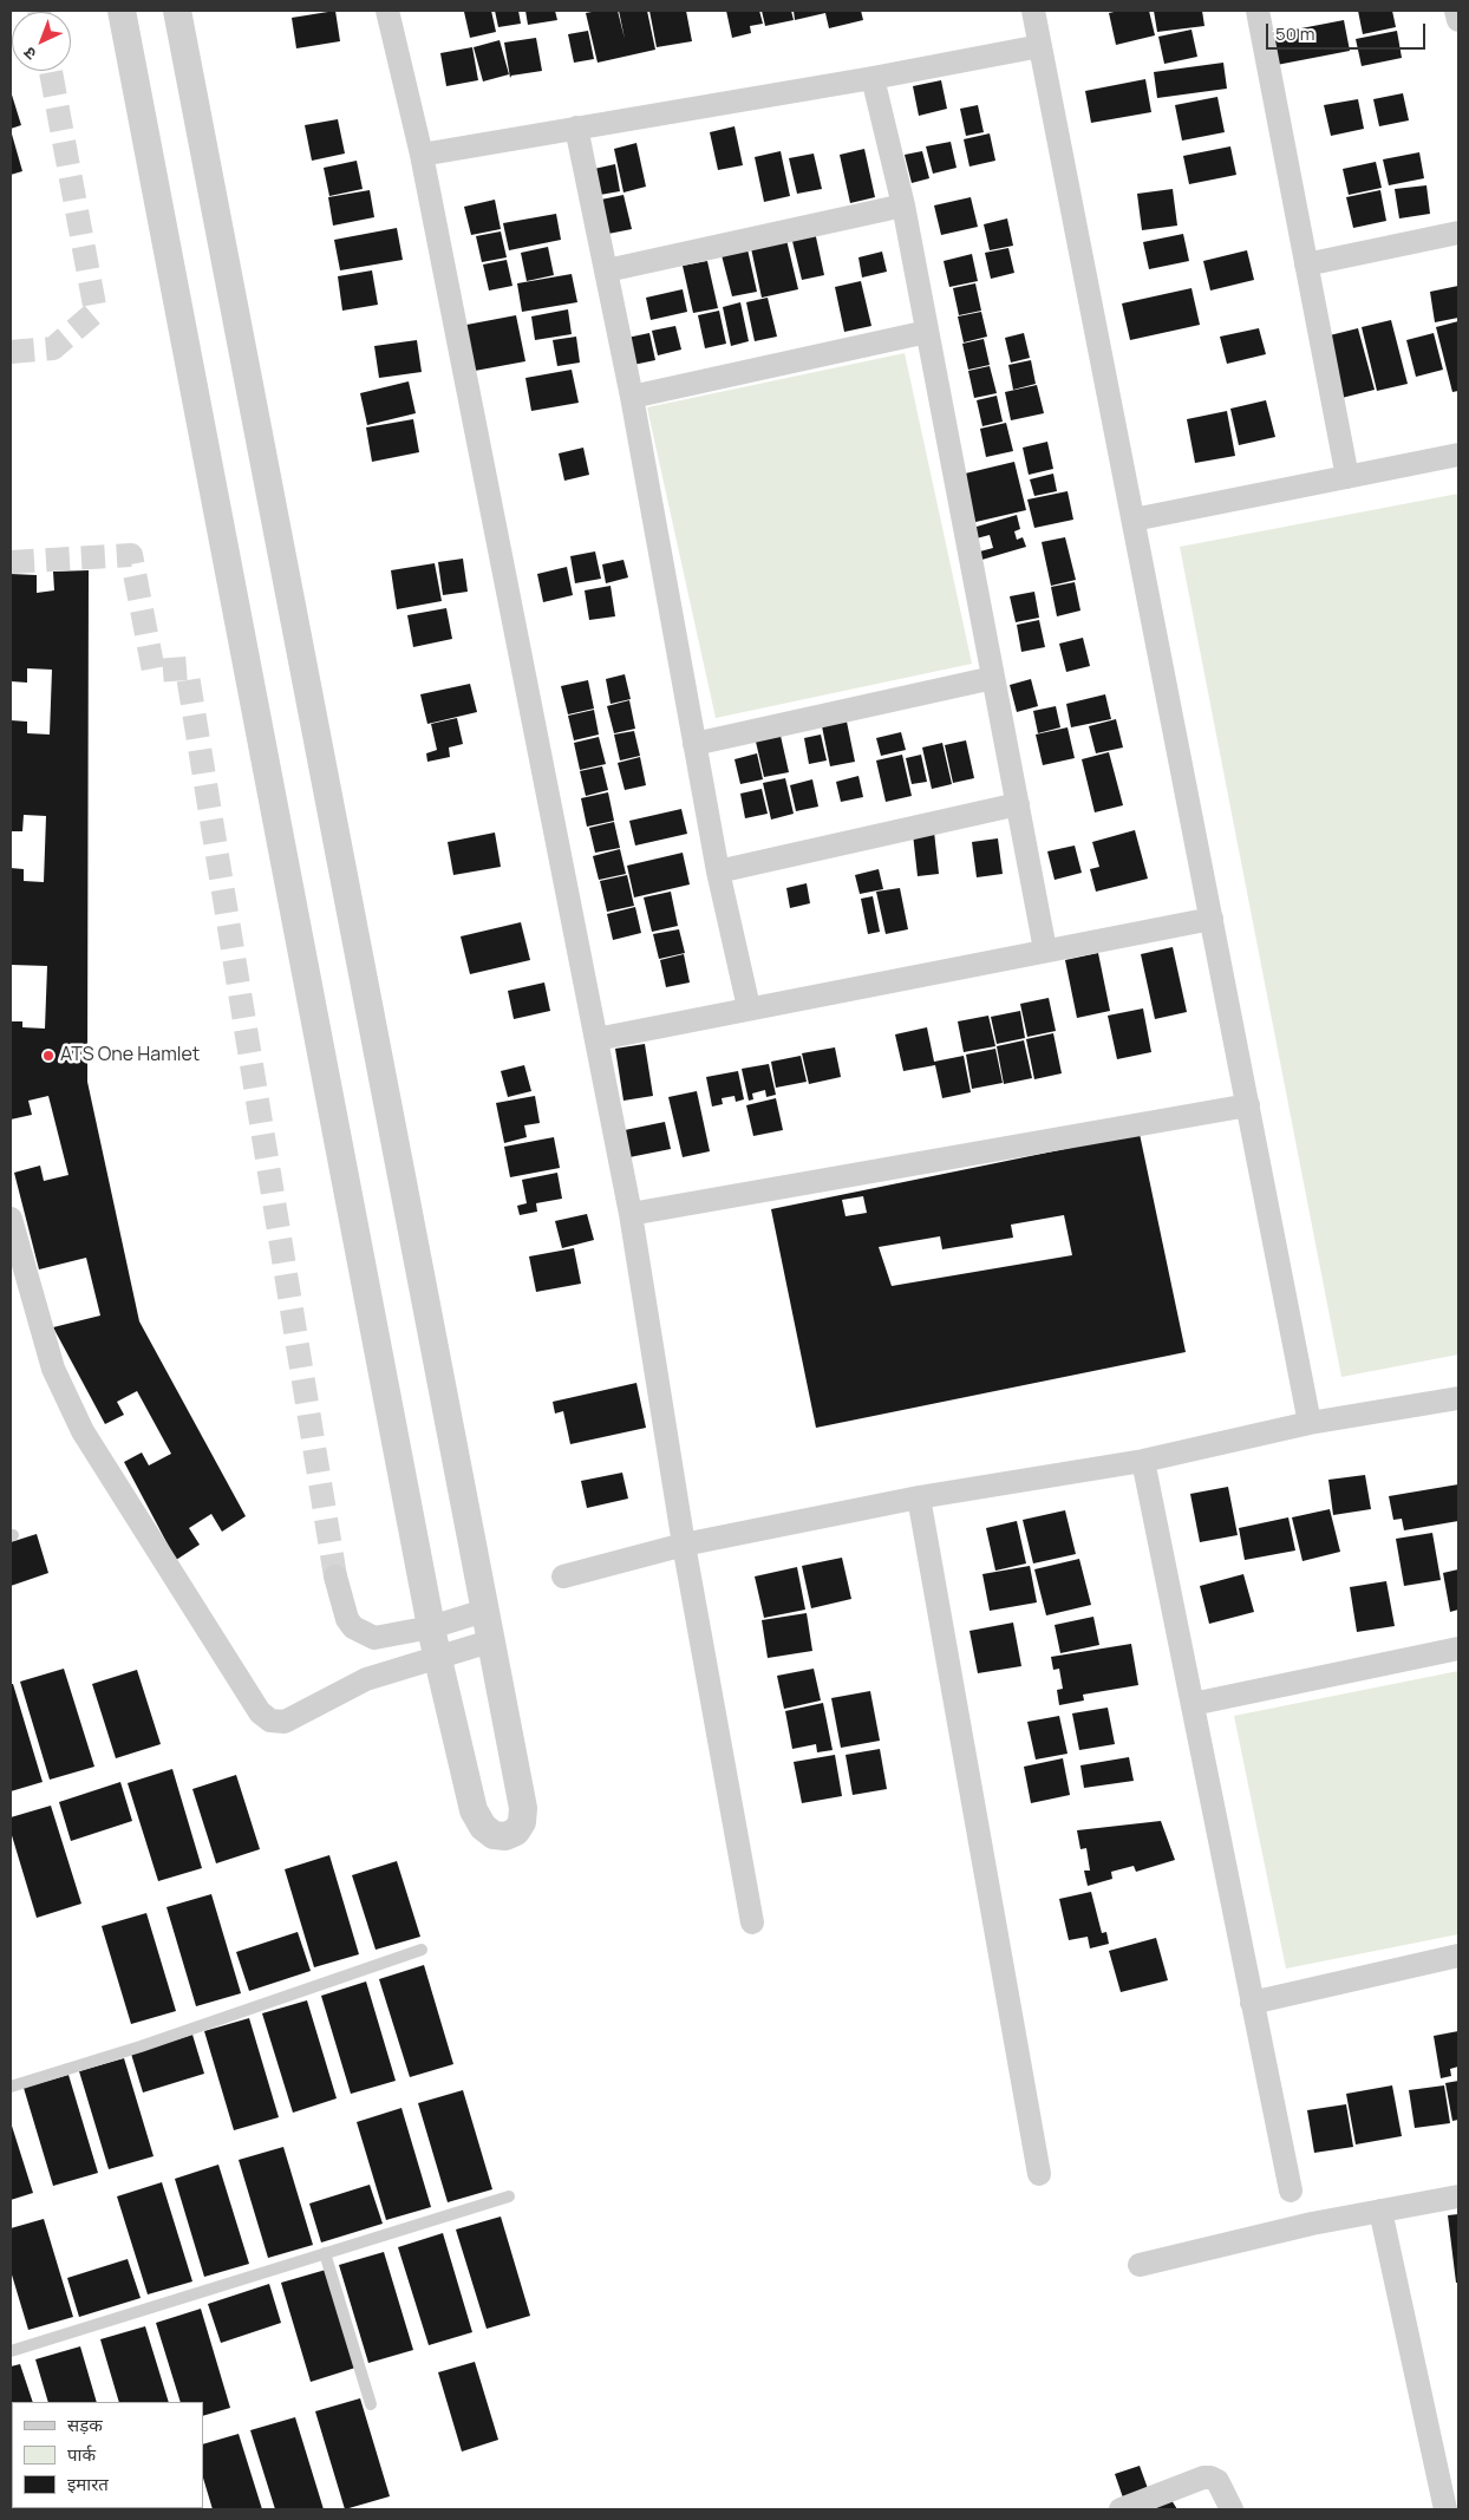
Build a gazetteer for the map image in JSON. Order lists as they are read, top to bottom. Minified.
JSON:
{"places":["ATS One Hamlet"],"legend":["सड़क","पार्क","इमारत"],"scale_bar":"50 m","north":"bottom left"}
